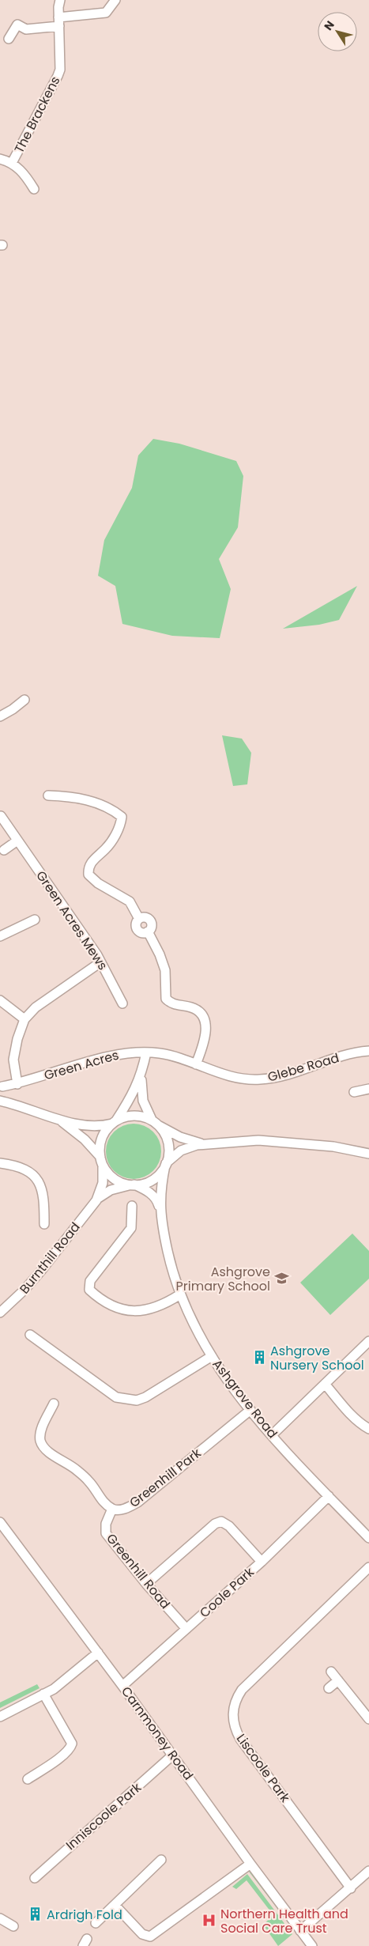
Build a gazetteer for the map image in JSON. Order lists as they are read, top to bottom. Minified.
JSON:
{"streets":{"street":["The Brackens","Green Acres Mews","Green Acres","Glebe Road","Burnthill Road","Ashgrove Road","Greenhill Park","Greenhill Road","Coole Park","Carnmoney Road","Liscoole Park","Inniscoole Park"]},"crossings":[["Green Acres","Glebe Road"],["Burnthill Road","Ashgrove Road"],["Ashgrove Road","Greenhill Park"],["Ashgrove Road","Coole Park"],["Greenhill Park","Greenhill Road"],["Greenhill Road","Coole Park"],["Coole Park","Carnmoney Road"],["Carnmoney Road","Inniscoole Park"]],"places":{"school or university":["Ashgrove Primary School"],"building":["Ashgrove Nursery School","Ardrigh Fold"],"hospital":["Northern Health and Social Care Trust"]},"north":"top left"}
